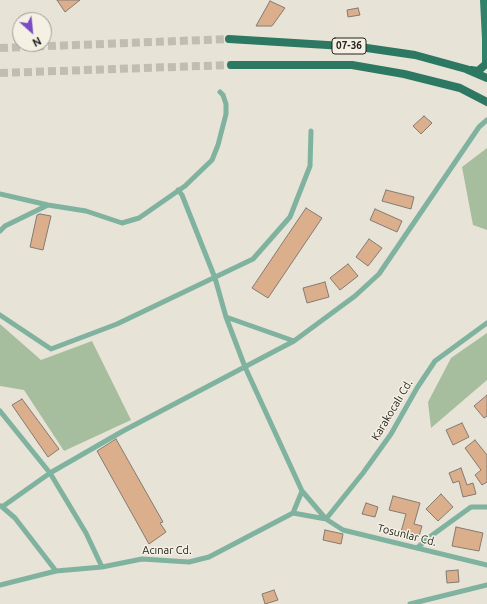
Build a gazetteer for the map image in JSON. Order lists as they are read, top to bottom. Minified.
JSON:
{"streets":{"highway":["07-36"],"street":["Karakocalı Cd.","Tosunlar Cd.","Acınar Cd."]},"crossings":[["Karakocalı Cd.","Tosunlar Cd."]],"north":"bottom right"}
